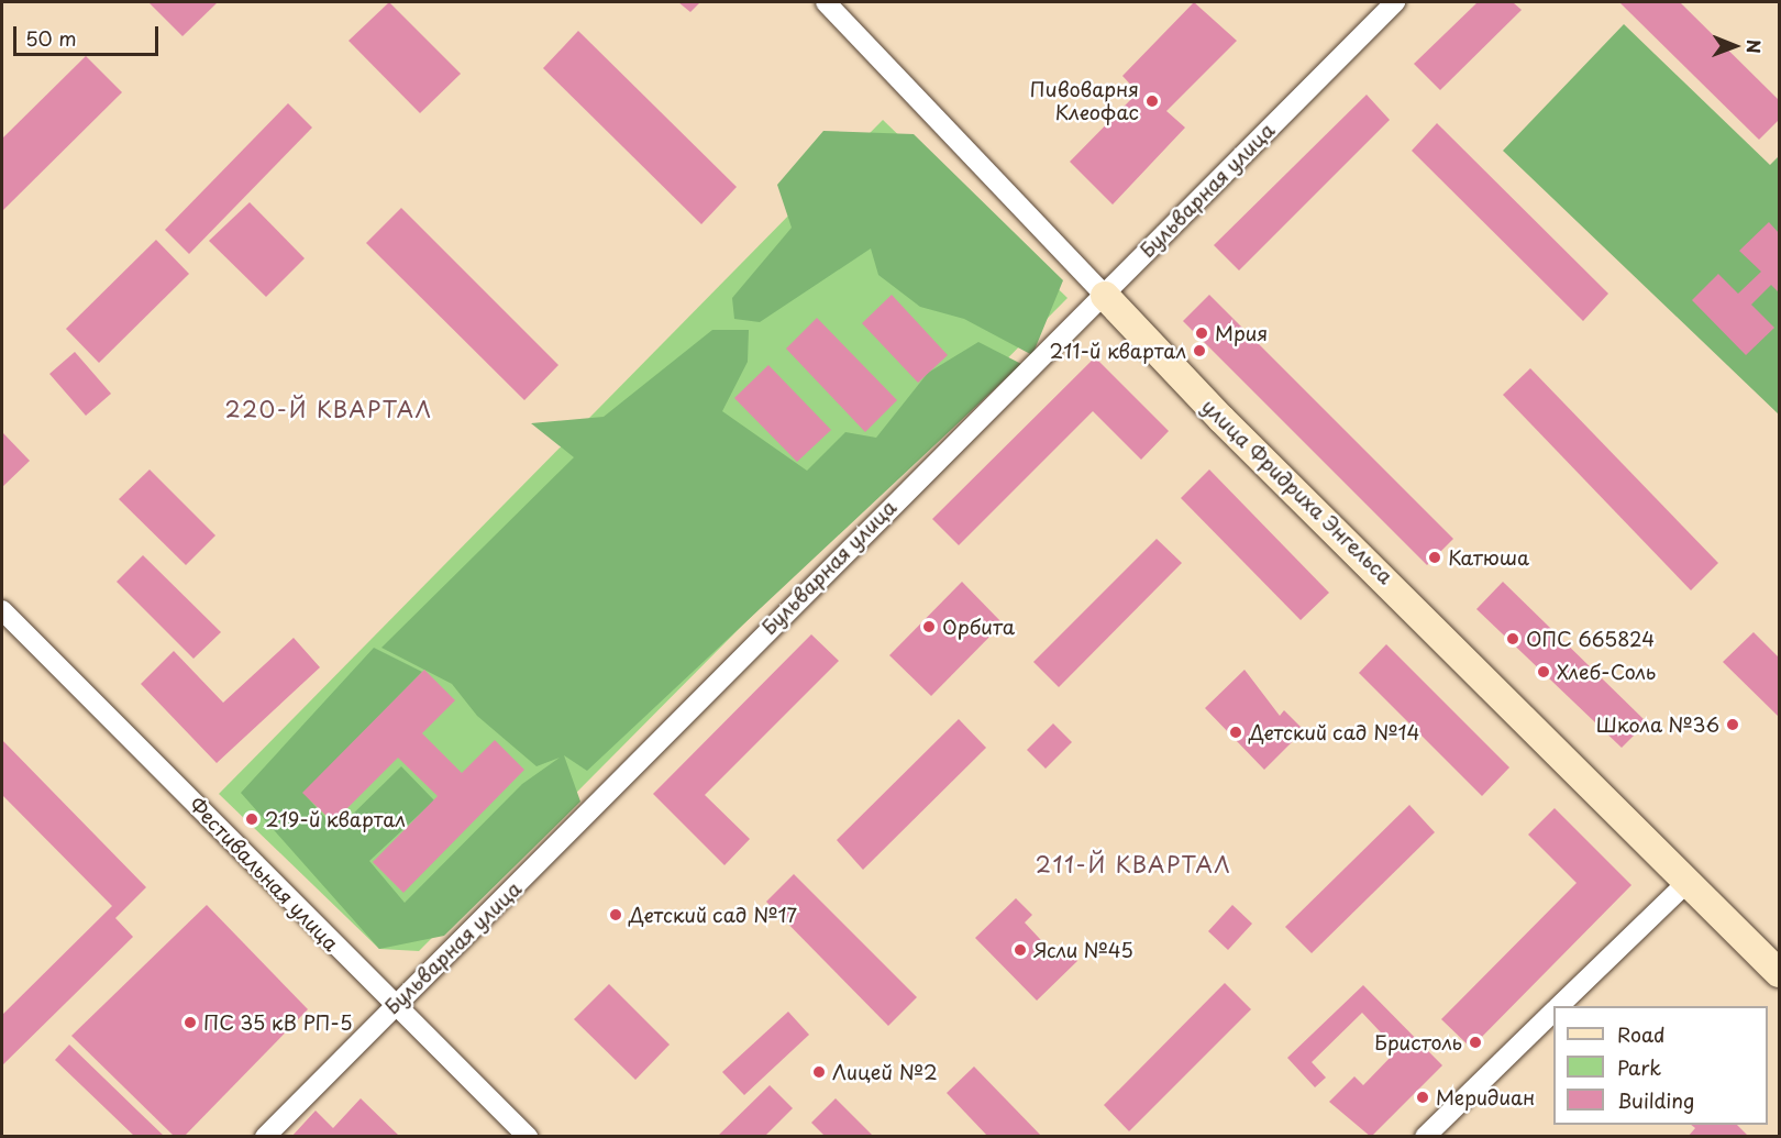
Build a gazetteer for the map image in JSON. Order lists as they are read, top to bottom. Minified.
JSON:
{"streets":{"street":["Бульварная улица","улица Фридриха Энгельса","Фестивальная улица"]},"crossings":[["Бульварная улица","улица Фридриха Энгельса"],["Бульварная улица","Фестивальная улица"]],"districts":["220-Й КВАРТАЛ","211-Й КВАРТАЛ"],"places":["Пивоварня Клеофас","Мрия","211-й квартал","Катюша","Орбита","ОПС 665824","Хлеб-Соль","Школа №36","Детский сад №14","219-й квартал","Детский сад №17","Ясли №45","ПС 35 кВ РП-5","Бристоль","Лицей №2","Меридиан"],"legend":["Road","Park","Building"],"scale_bar":"50 m","north":"right"}
